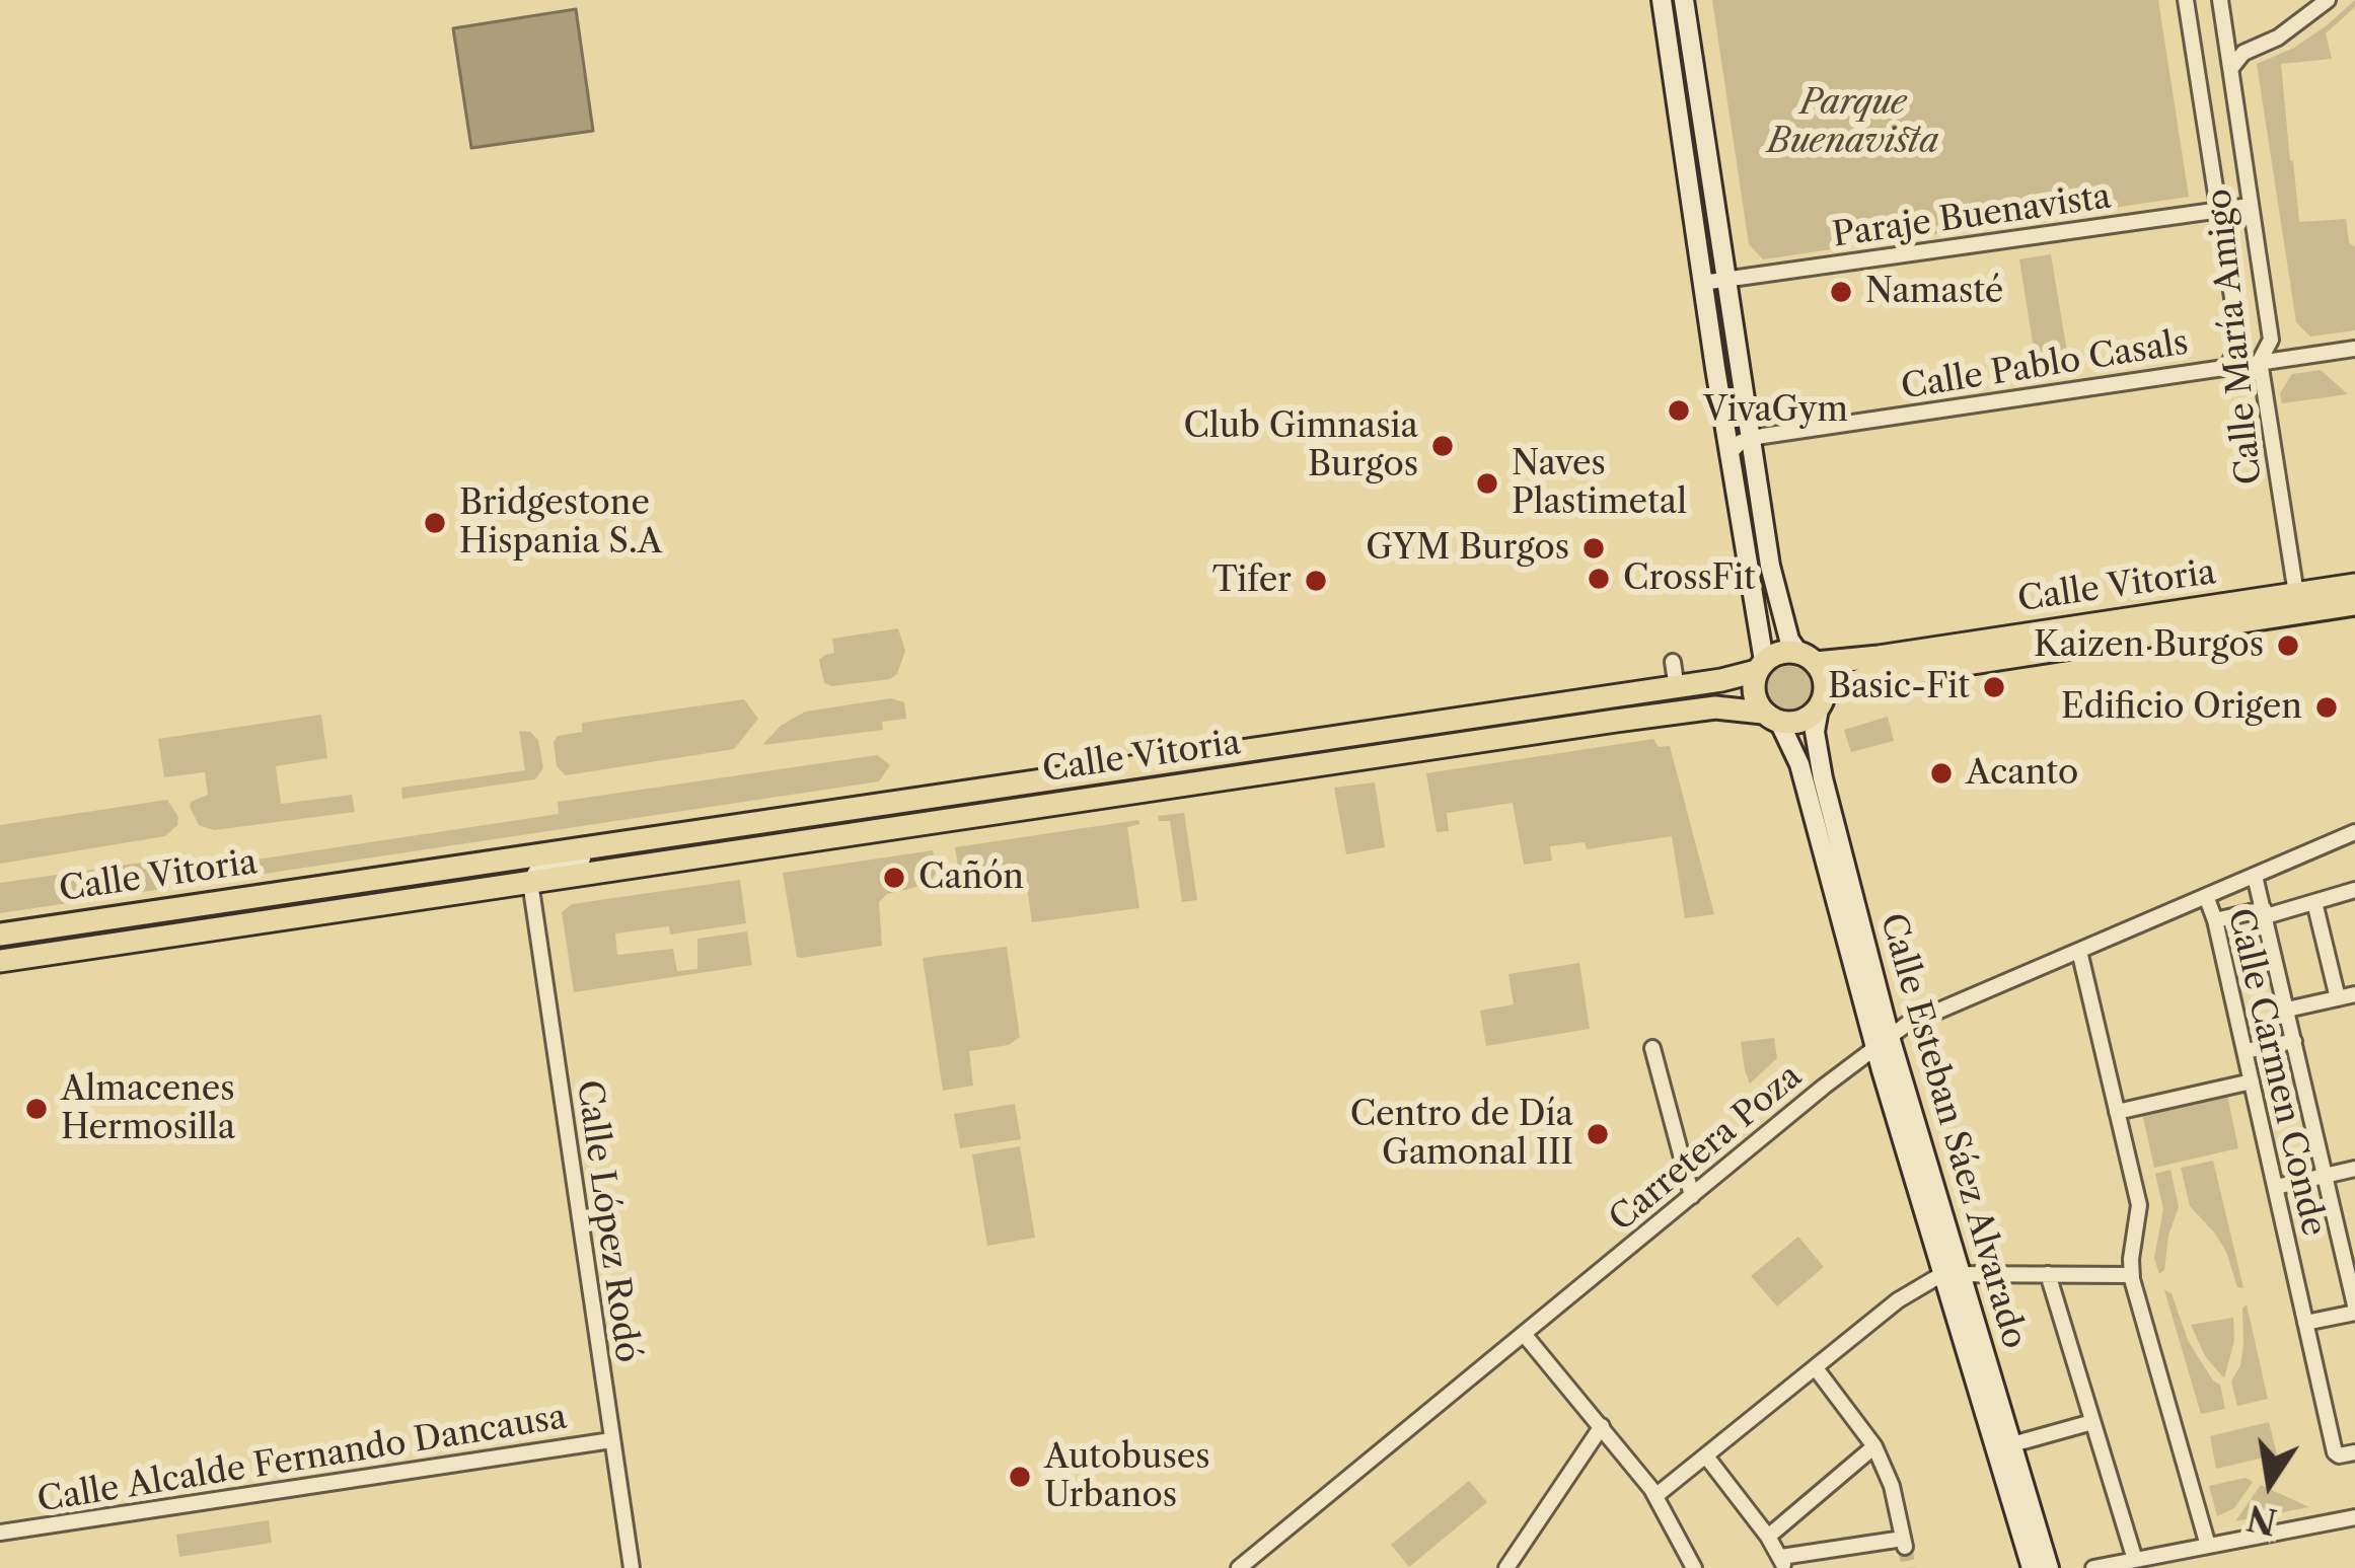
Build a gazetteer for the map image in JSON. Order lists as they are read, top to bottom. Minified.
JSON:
{"streets":{"highway":["Calle Vitoria"],"main road":["Calle Esteban Sáez Alvarado"],"street":["Paraje Buenavista","Calle María Amigo","Calle Pablo Casals","Calle Carmen Conde","Carretera Poza","Calle López Rodó","Calle Alcalde Fernando Dancausa"]},"crossings":[["Paraje Buenavista","Calle María Amigo"],["Calle María Amigo","Calle Pablo Casals"],["Calle María Amigo","Calle Vitoria"],["Calle Vitoria","Calle Esteban Sáez Alvarado"],["Calle Vitoria","Calle López Rodó"],["Calle Carmen Conde","Carretera Poza"],["Calle Esteban Sáez Alvarado","Carretera Poza"],["Calle López Rodó","Calle Alcalde Fernando Dancausa"]],"parks":["Parque Buenavista"],"places":["Namasté","VivaGym","Club Gimnasia Burgos","Naves Plastimetal","Bridgestone Hispania S.A","GYM Burgos","CrossFit","Tifer","Kaizen Burgos","Basic-Fit","Edificio Origen","Acanto","Cañón","Almacenes Hermosilla","Centro de Día Gamonal III","Autobuses Urbanos"],"north":"bottom"}
